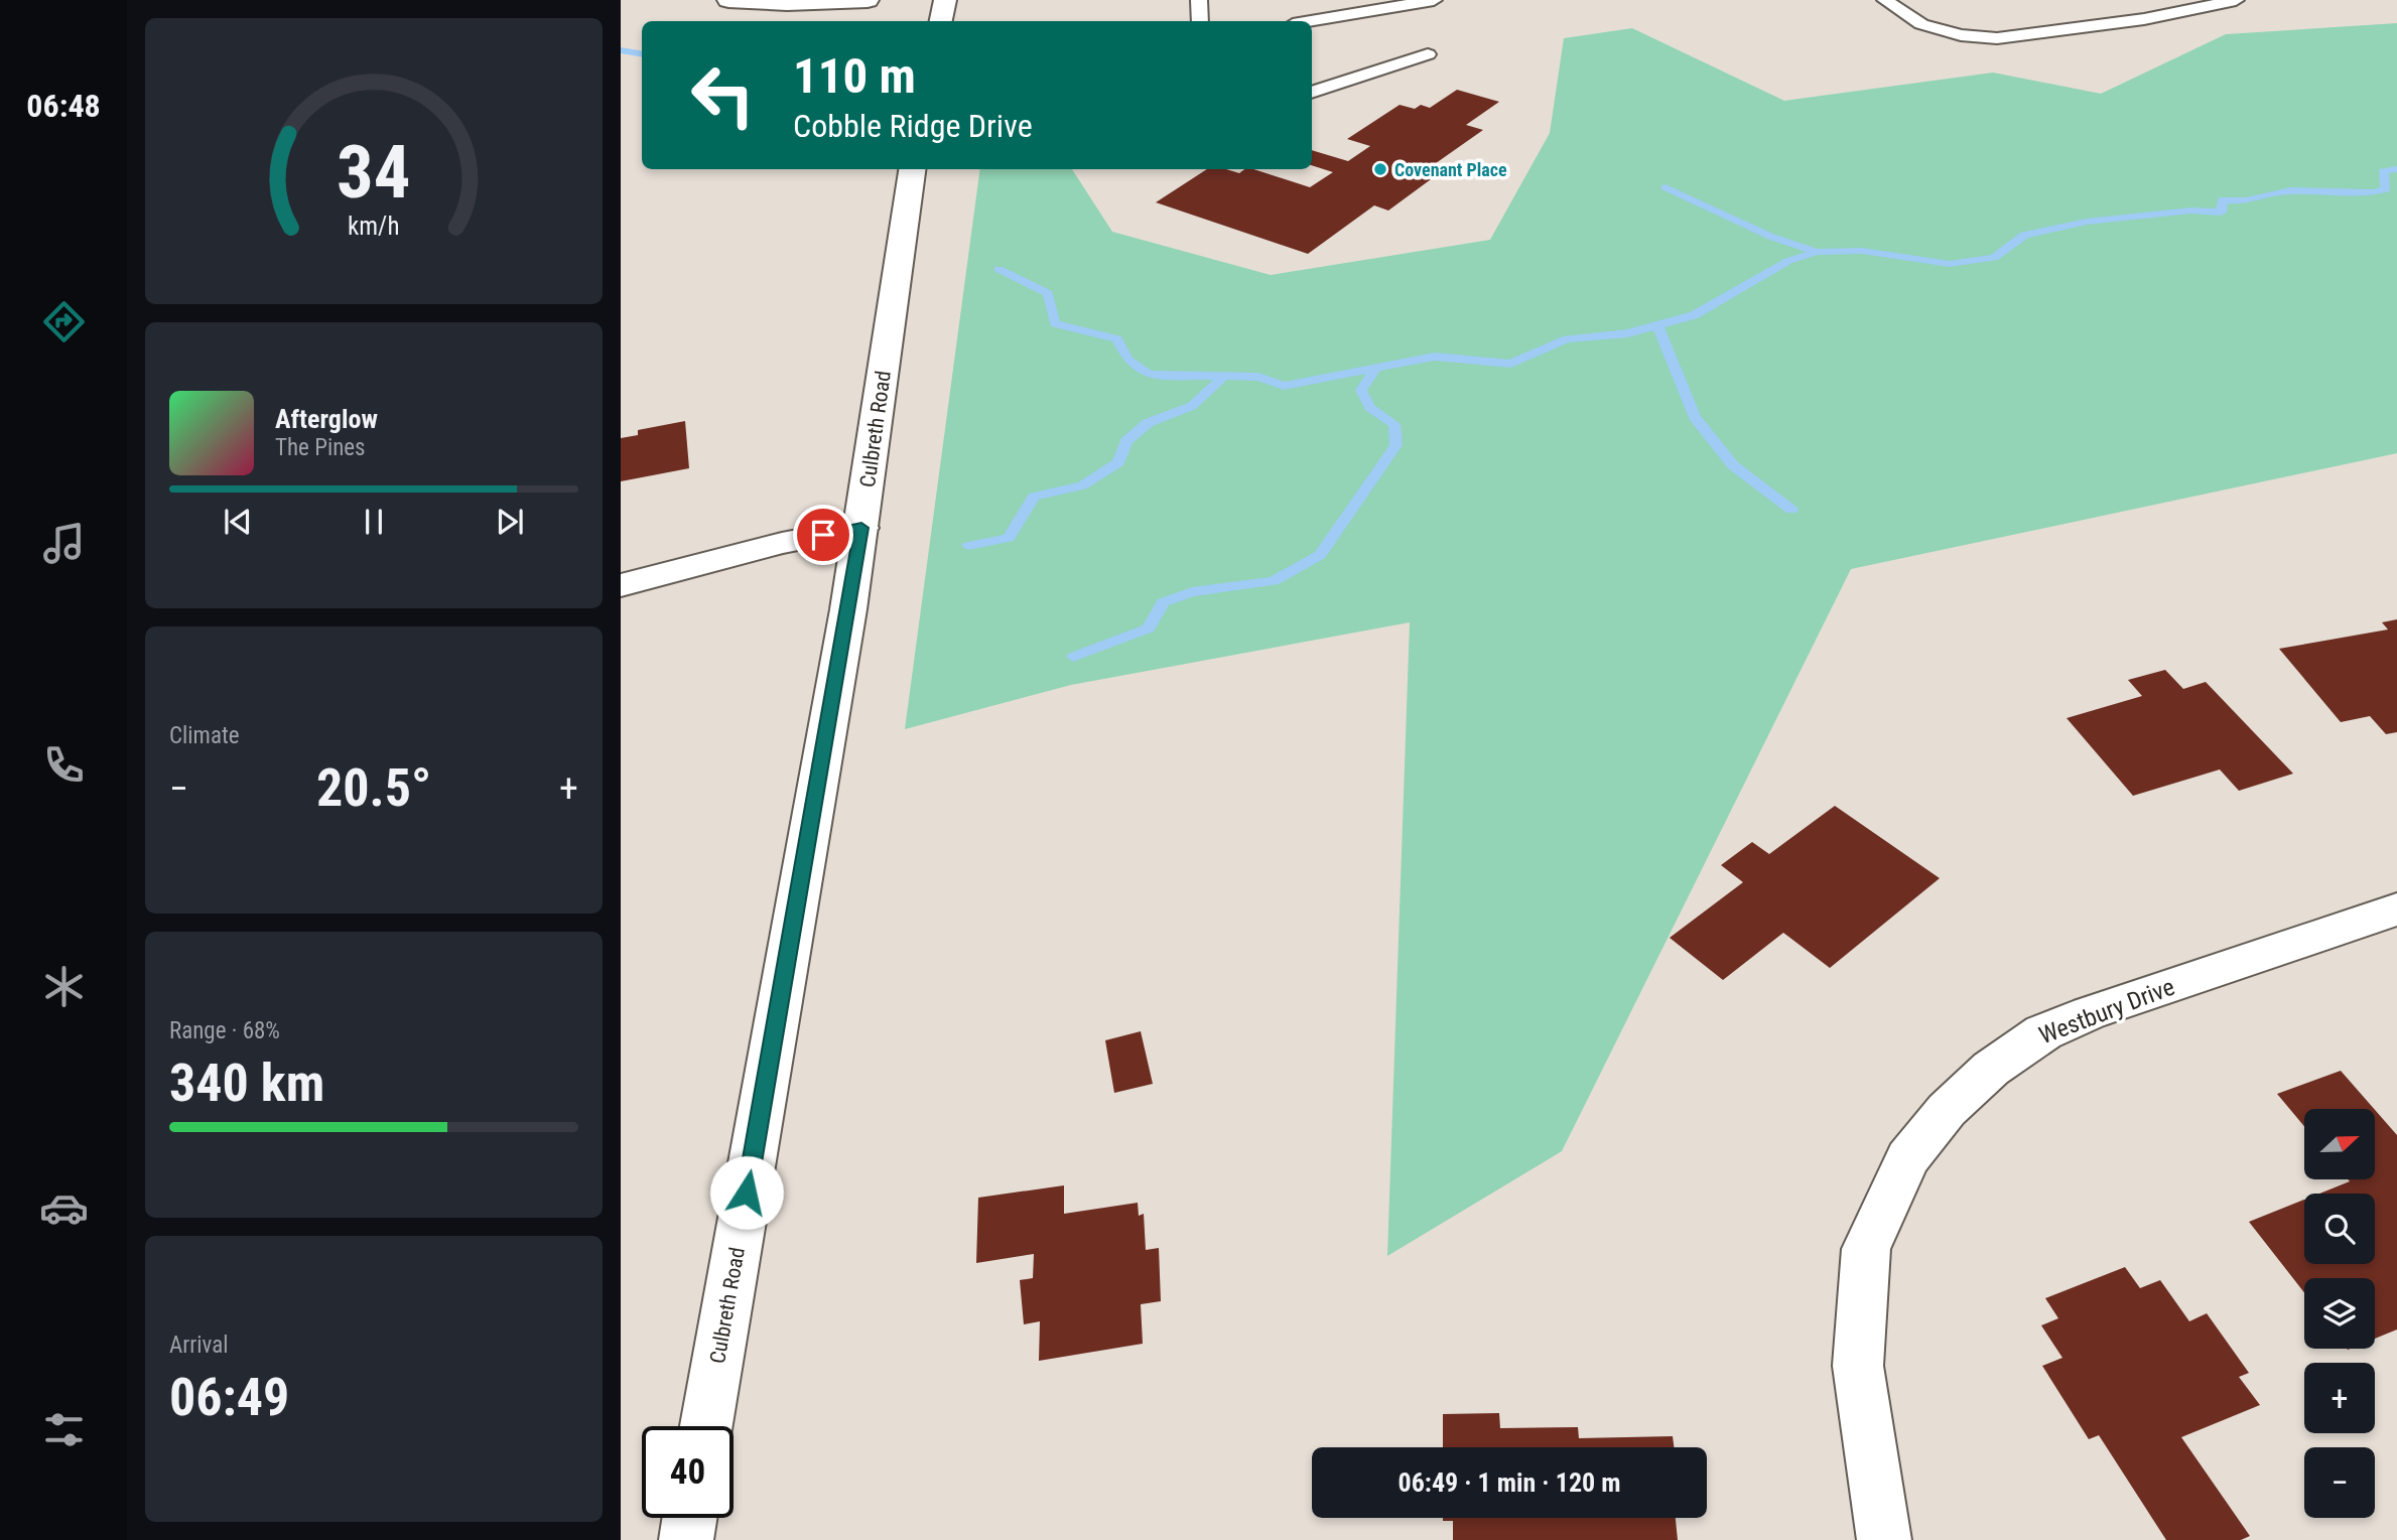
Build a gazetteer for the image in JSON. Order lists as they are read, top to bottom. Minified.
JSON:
{"streets":{"street":["Culbreth Road","Westbury Drive"]},"places":["Covenant Place"],"north":"right","page":{"tabs":"06:48","turn":["110 m","Cobble Ridge Drive"],"song":["Afterglow","The Pines"],"tile":["Climate",["Range · 68%","340 km"],["Arrival","06:49"]],"heat":["−","20.5°","+"],"map_buttons":["+","−"],"limit":"40","trip":"06:49 · 1 min · 120 m","gauge":["34","km/h"]}}
